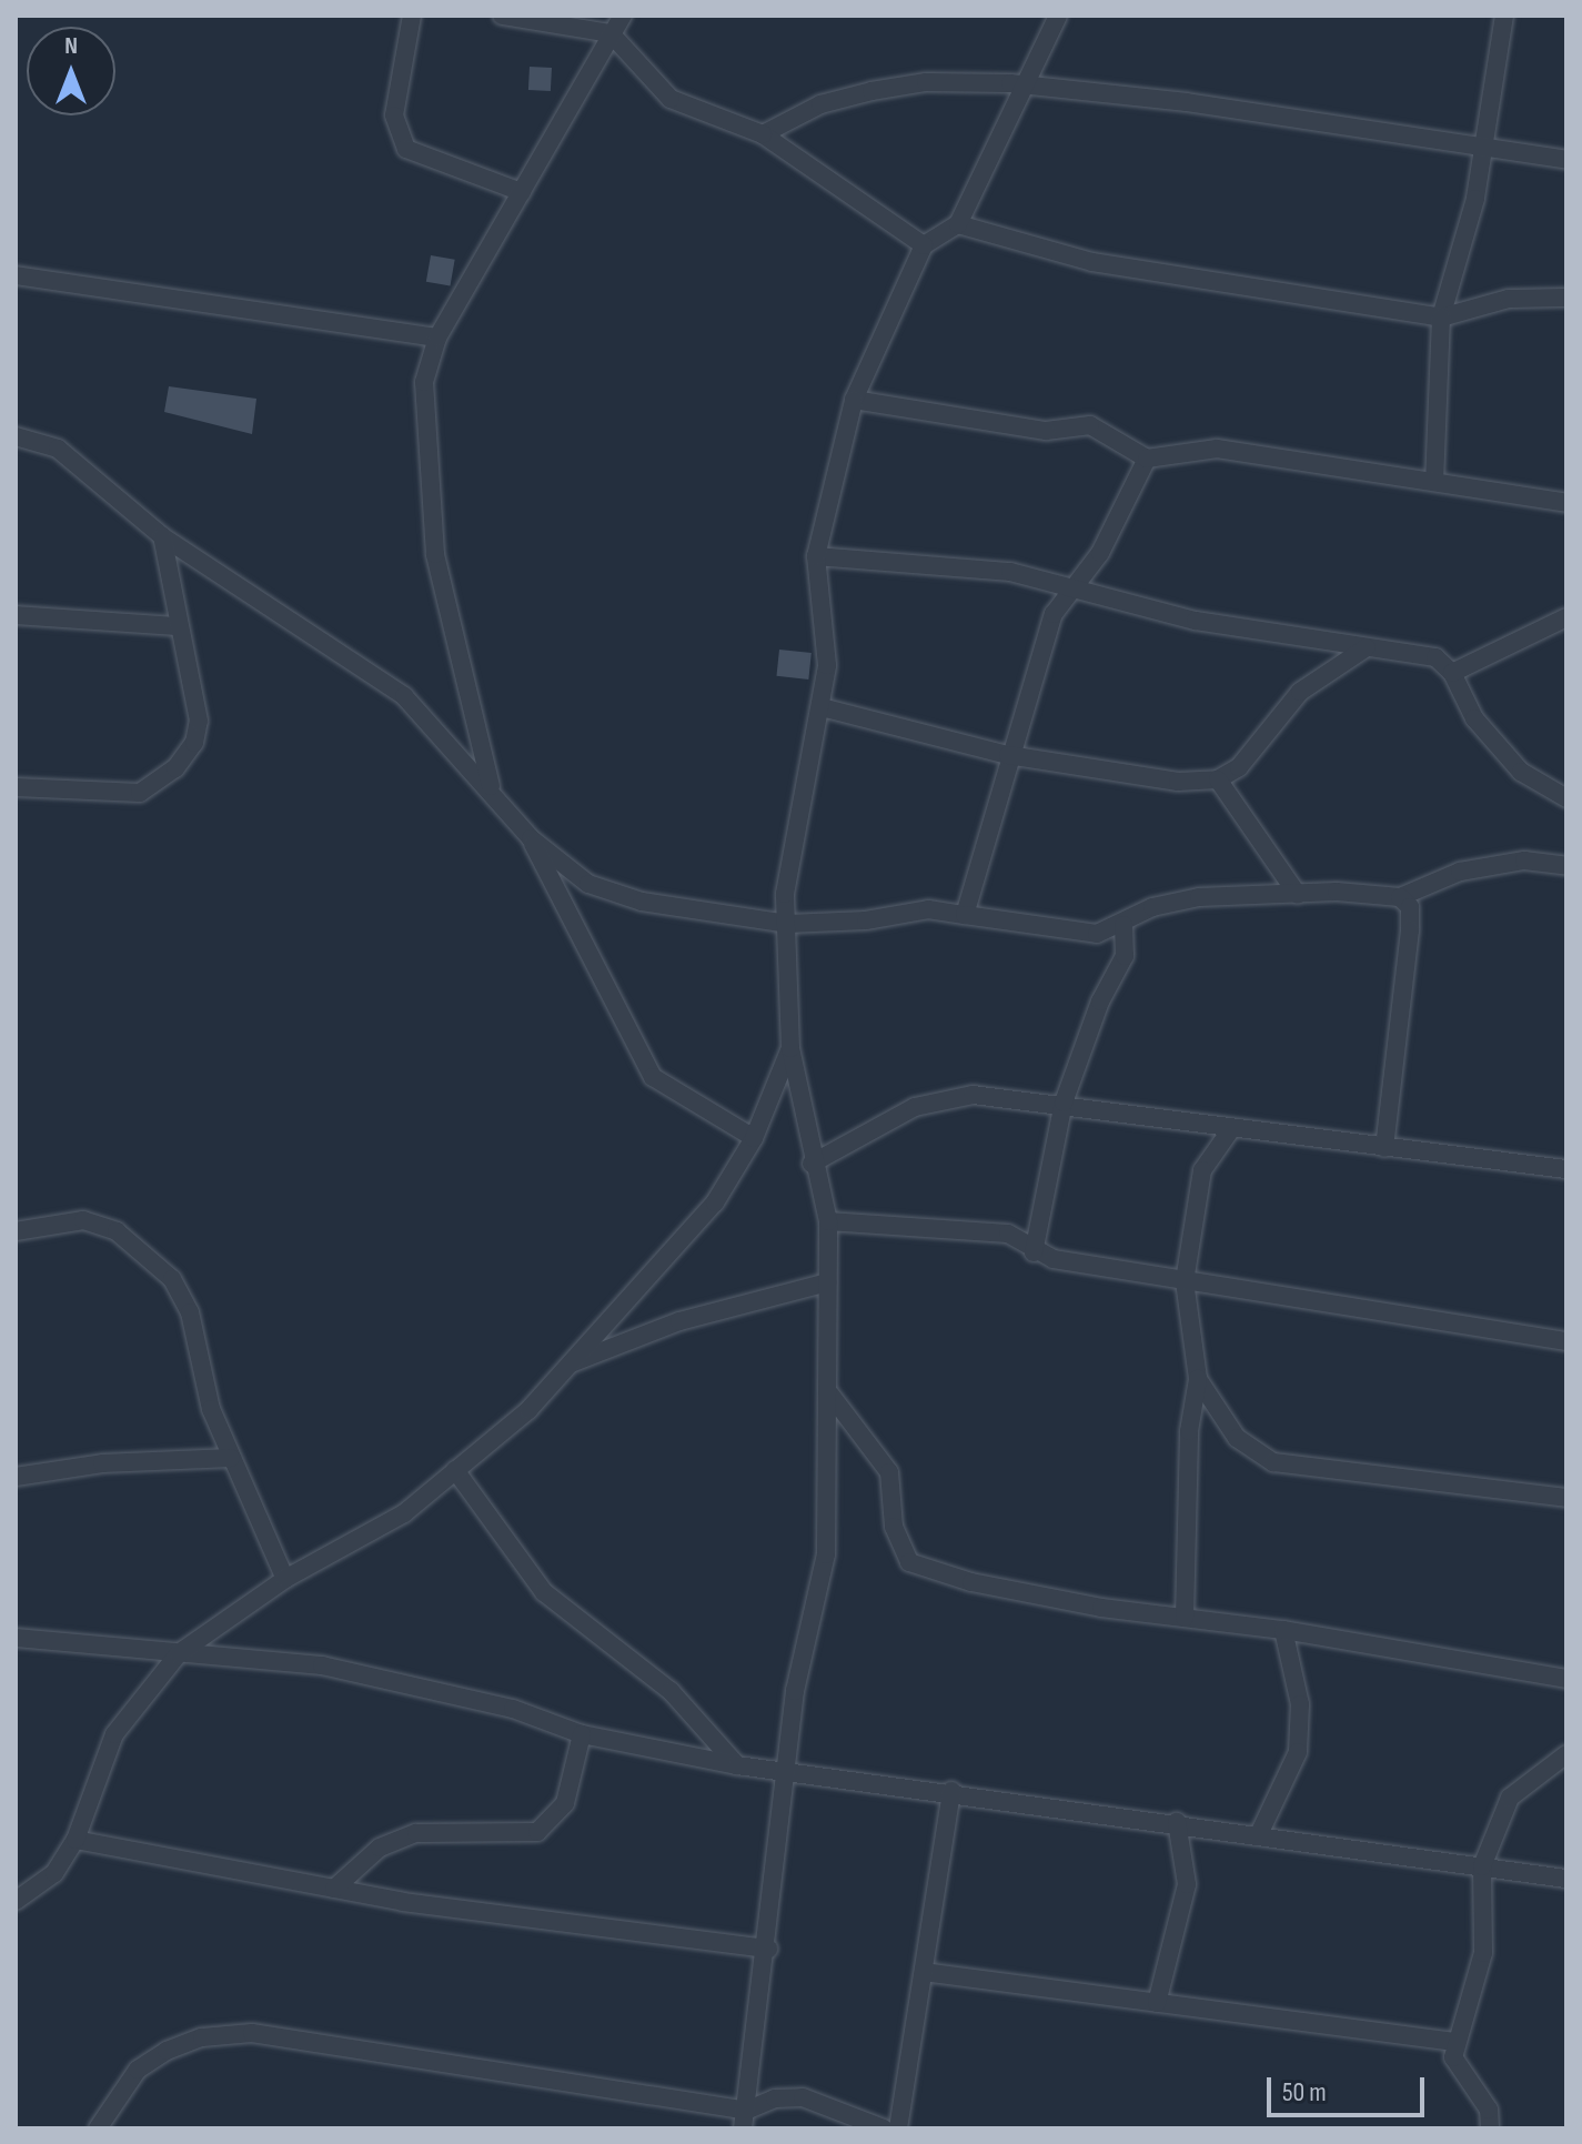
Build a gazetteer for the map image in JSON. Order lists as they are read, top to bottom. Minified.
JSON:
{"scale_bar":"50 m","north":"top"}
